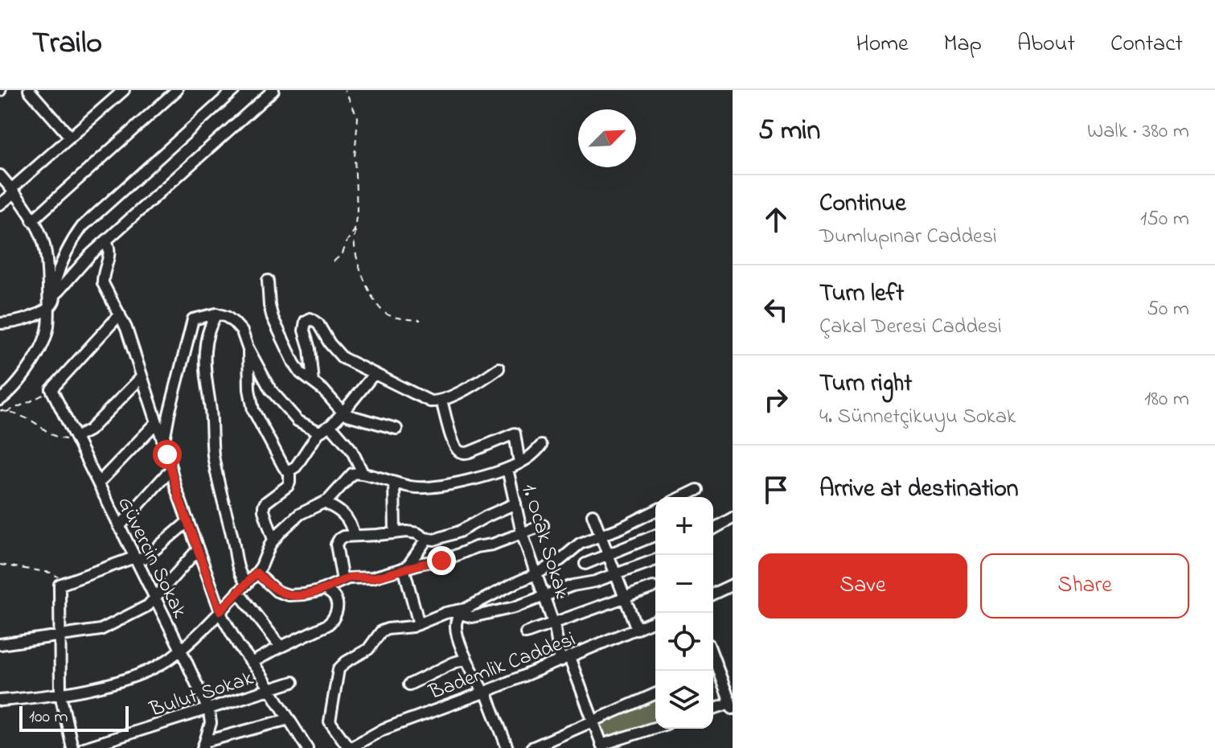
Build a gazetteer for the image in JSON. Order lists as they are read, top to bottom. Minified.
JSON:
{"streets":{"street":["1. Ocak Sokak","Güvercin Sokak","Bademlik Caddesi","Bulut Sokak"]},"crossings":[["1. Ocak Sokak","Bademlik Caddesi"],["Güvercin Sokak","Bulut Sokak"]],"scale_bar":"100 m","north":"top right","page":{"header":"Trailo","nav":["Home","Map","About","Contact"],"heading":["5 min","Walk · 380 m"],"list":[["Continue","Dumlupınar Caddesi","150 m"],["Turn left","Çakal Deresi Caddesi","50 m"],["Turn right","4. Sünnetçikuyu Sokak","180 m"],"Arrive at destination"],"map_buttons":["+","−"],"buttons":["Save","Share"],"scale":"100 m"}}
